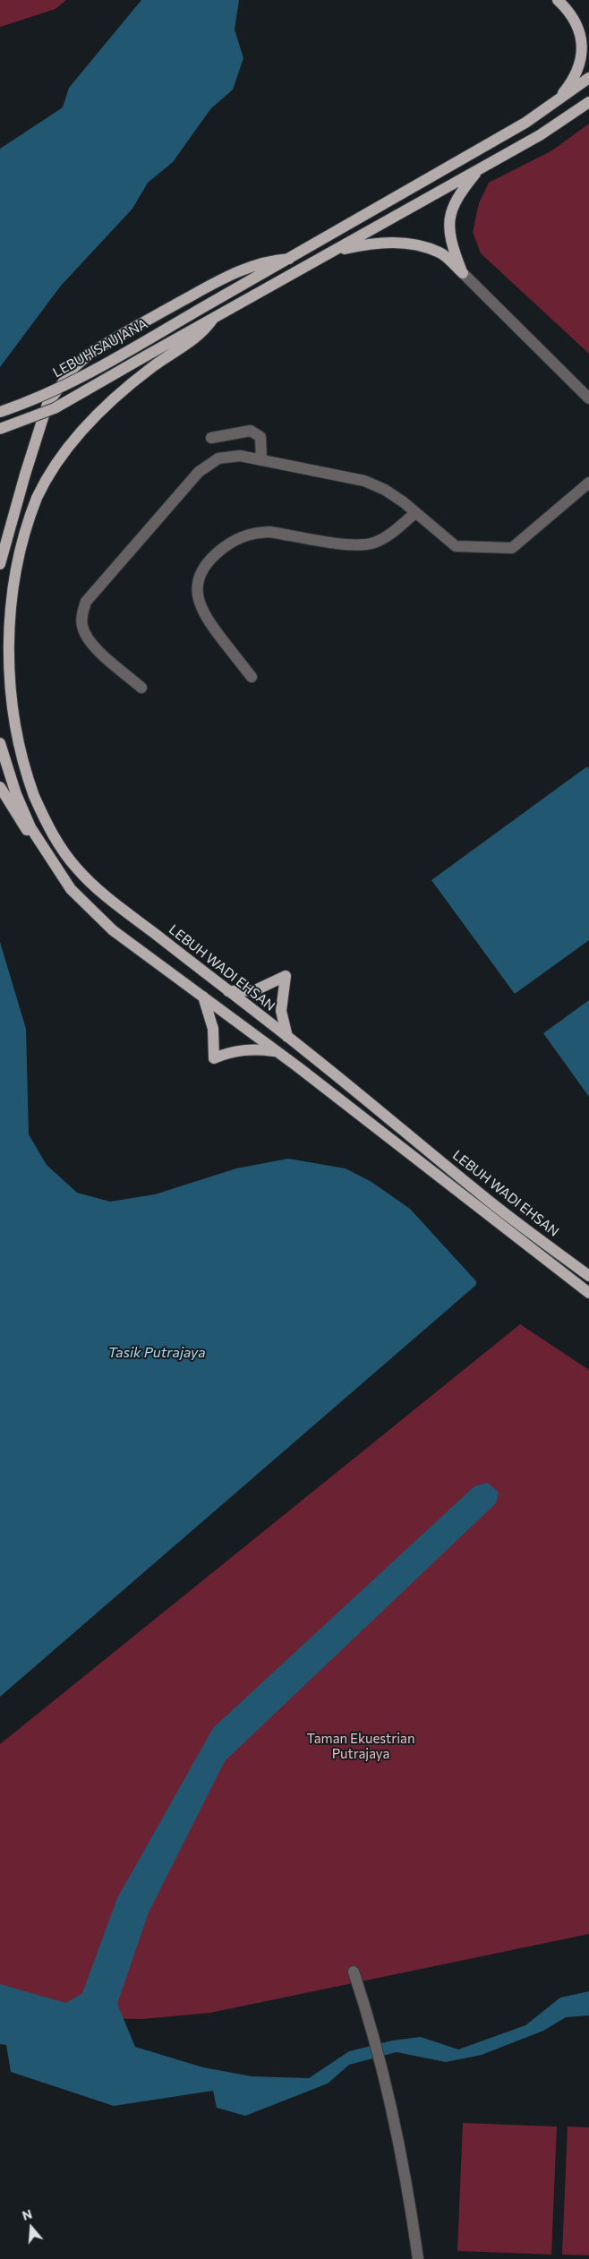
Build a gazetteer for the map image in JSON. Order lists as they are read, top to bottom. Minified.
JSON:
{"streets":{"main road":["LEBUH SAUJANA","LEBUH WADI EHSAN"]},"water":["Tasik Putrajaya"],"parks":["Taman Ekuestrian Putrajaya"],"north":"top"}
